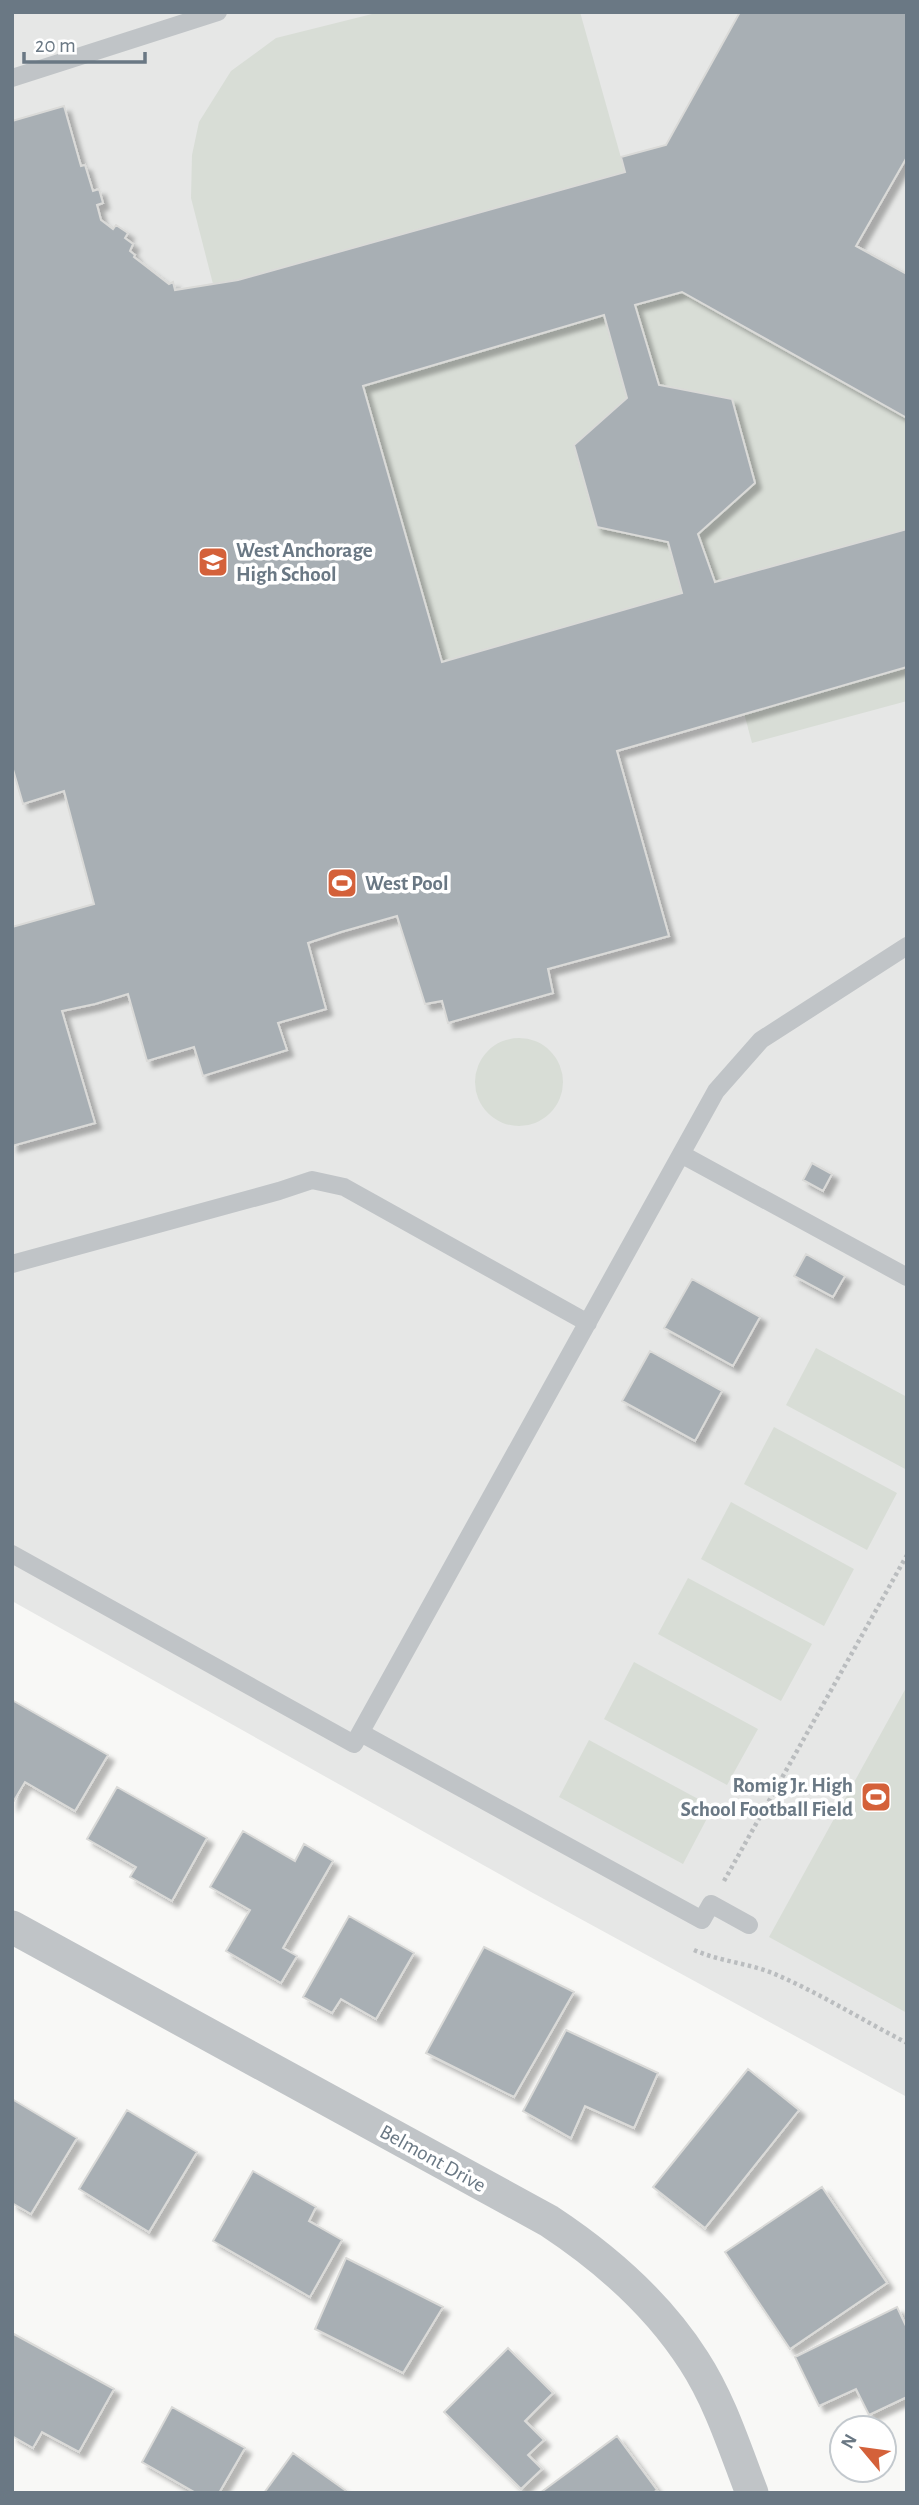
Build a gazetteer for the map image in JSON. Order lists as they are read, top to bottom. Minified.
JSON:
{"streets":{"street":["Belmont Drive"]},"places":{"school or university":["West Anchorage High School"],"sports":["West Pool","Romig Jr. High School Football Field"]},"scale_bar":"20 m","north":"top left"}
